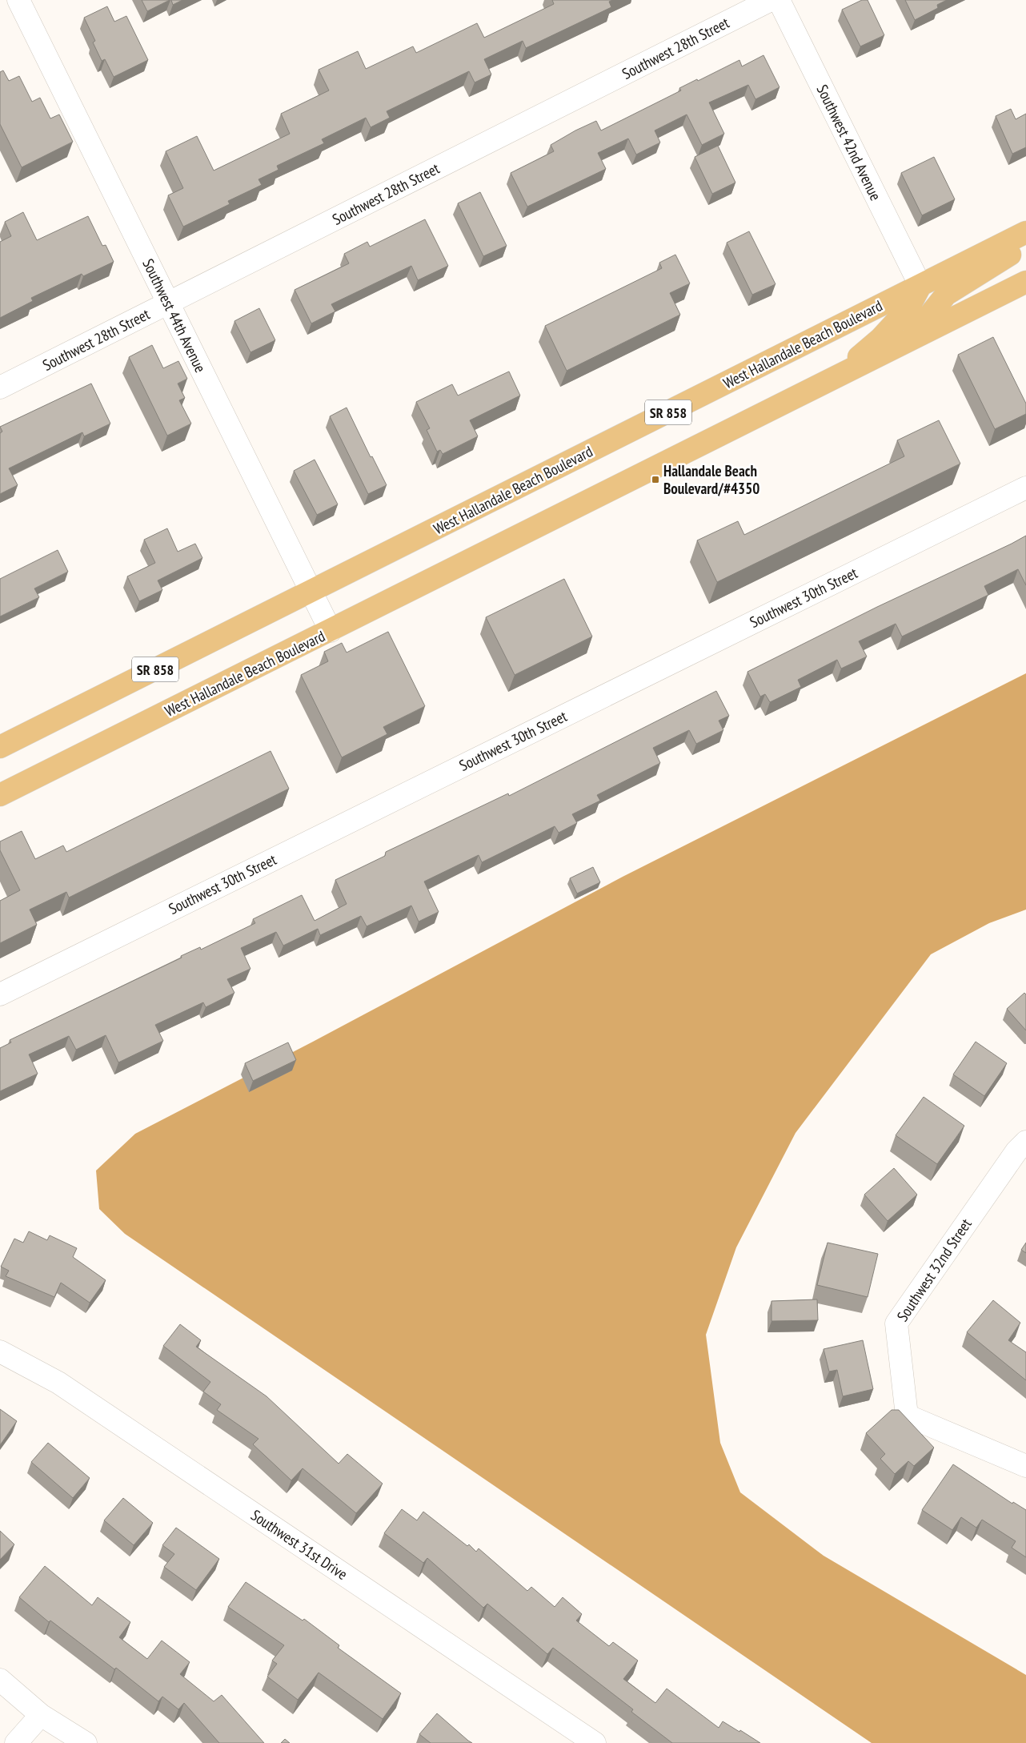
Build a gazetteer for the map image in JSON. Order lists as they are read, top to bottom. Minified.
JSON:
{"streets":{"main road":["West Hallandale Beach Boulevard","SR 858"],"street":["Southwest 28th Street","Southwest 42nd Avenue","Southwest 44th Avenue","Southwest 30th Street","Southwest 32nd Street","Southwest 31st Drive"]},"crossings":[["Southwest 28th Street","Southwest 44th Avenue"],["Southwest 42nd Avenue","West Hallandale Beach Boulevard"],["Southwest 44th Avenue","West Hallandale Beach Boulevard"]],"places":{"transit":["Hallandale Beach Boulevard/#4350"]}}
